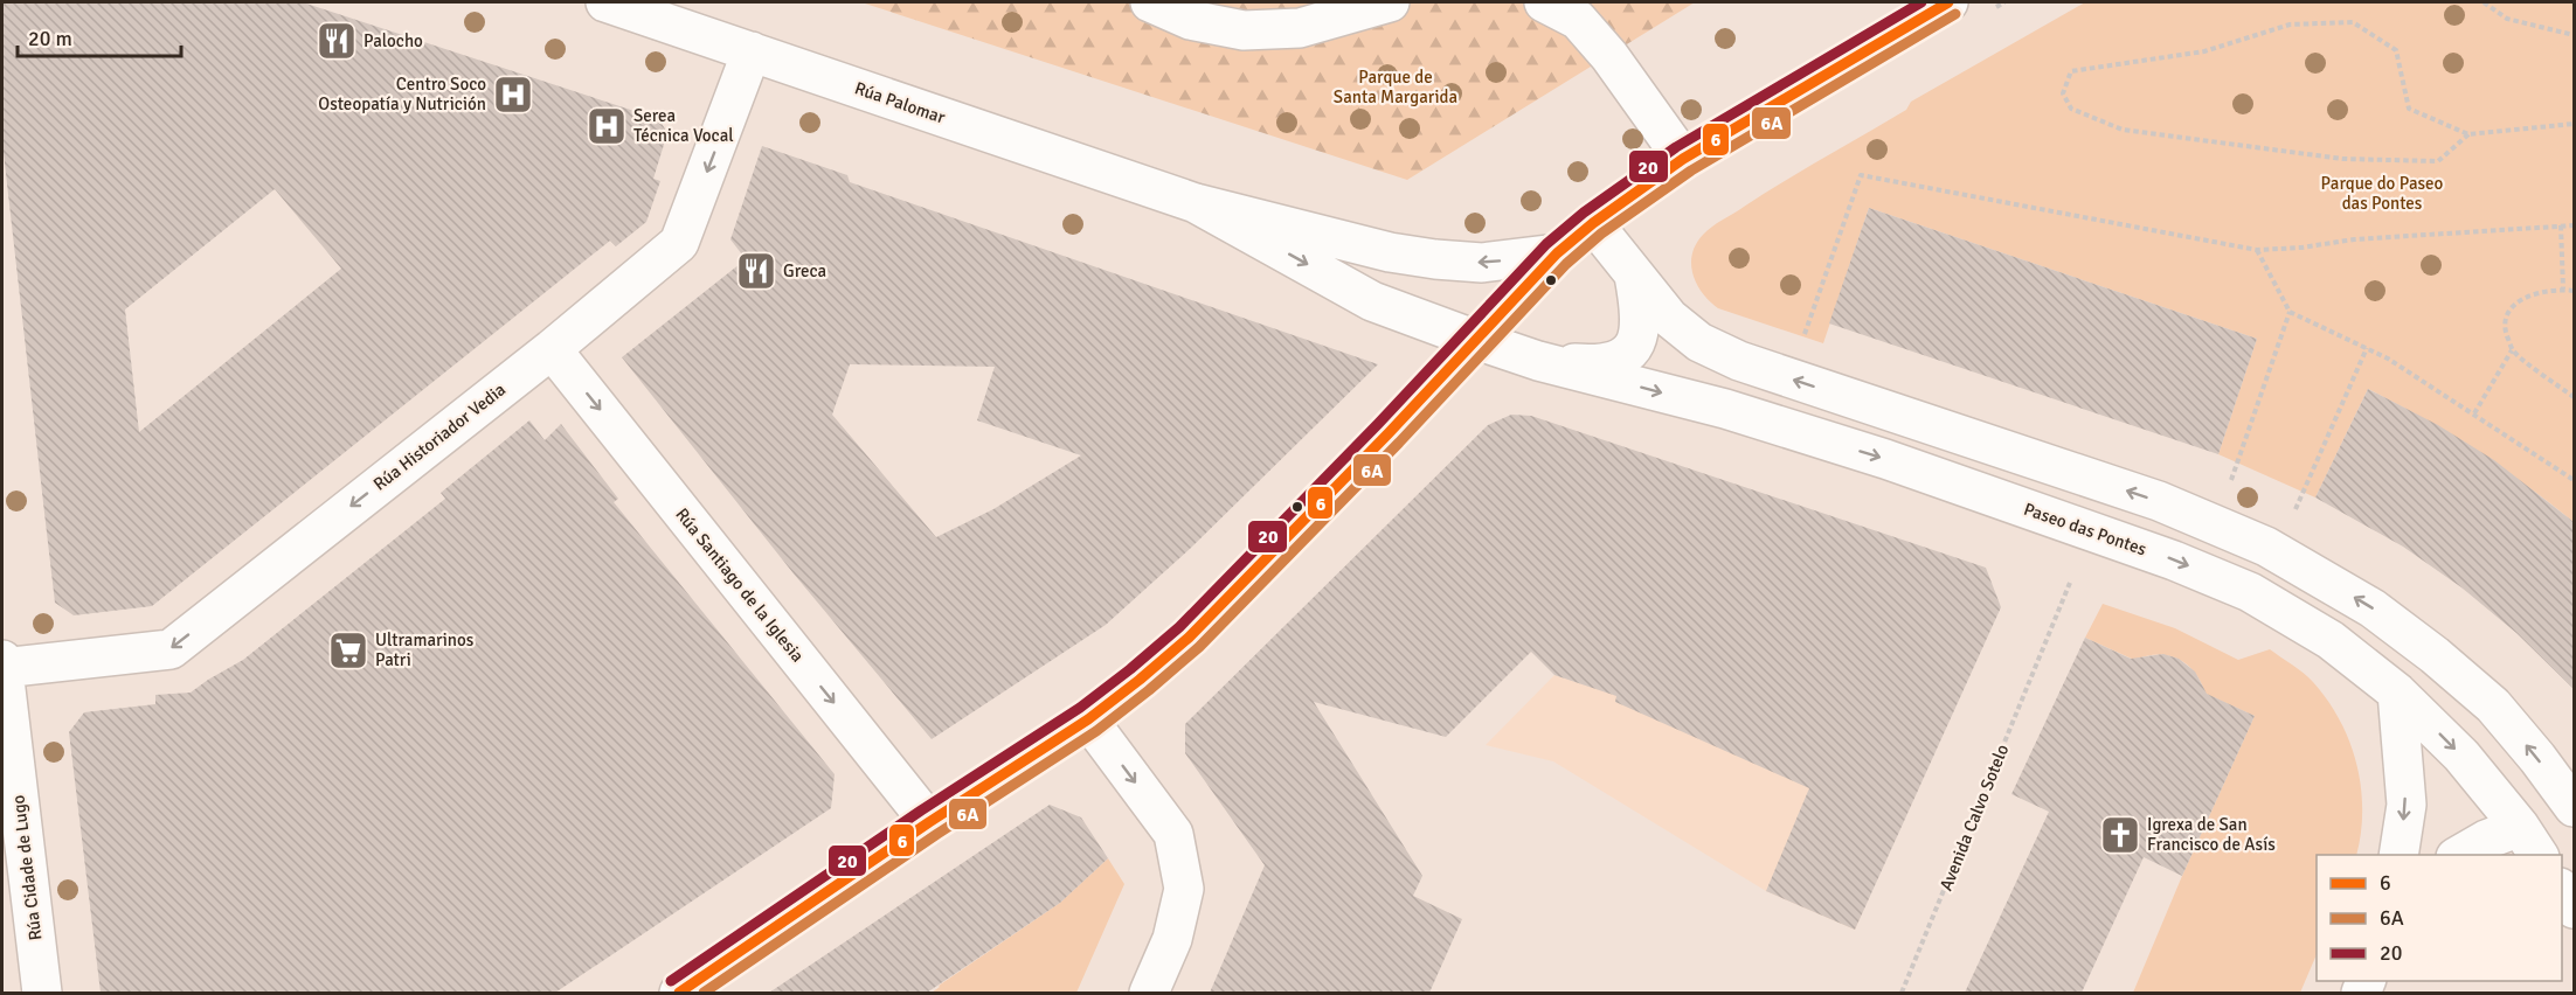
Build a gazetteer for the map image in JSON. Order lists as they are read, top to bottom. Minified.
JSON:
{"streets":{"street":["Rúa Palomar","Rúa Historiador Vedia","Paseo das Pontes","Rúa Santiago de la Iglesia","Rúa Cidade de Lugo"],"path":["Avenida Calvo Sotelo"]},"crossings":[["Rúa Palomar","Rúa Historiador Vedia"],["Rúa Palomar","Paseo das Pontes"],["Rúa Historiador Vedia","Rúa Santiago de la Iglesia"],["Rúa Historiador Vedia","Rúa Cidade de Lugo"]],"one_way":["Rúa Historiador Vedia","Rúa Santiago de la Iglesia"],"parks":["Parque de Santa Margarida","Parque do Paseo das Pontes"],"places":{"restaurant":["Palocho","Greca"],"hospital":["Centro Soco Osteopatía y Nutrición","Serea Técnica Vocal"],"supermarket":["Ultramarinos Patri"],"church":["Igrexa de San Francisco de Asís"]},"lines":["transit line 6","transit line 20","transit line 6A"],"legend":["6","6A","20"],"scale_bar":"20 m"}
